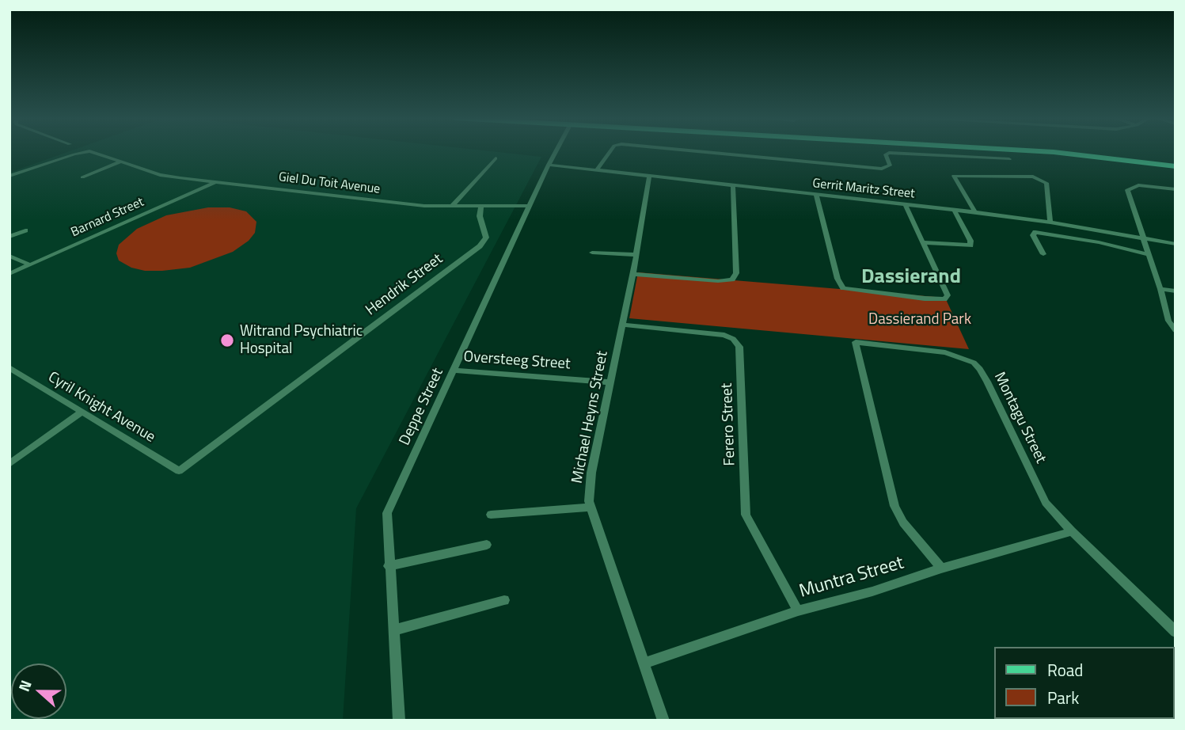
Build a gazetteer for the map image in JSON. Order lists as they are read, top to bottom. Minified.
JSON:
{"streets":{"street":["Giel Du Toit Avenue","Gerrit Maritz Street","Barnard Street","Hendrik Street","Oversteeg Street","Deppe Street","Cyril Knight Avenue","Michael Heyns Street","Montagu Street","Ferero Street","Muntra Street"]},"crossings":[["Giel Du Toit Avenue","Barnard Street"],["Giel Du Toit Avenue","Hendrik Street"],["Giel Du Toit Avenue","Deppe Street"],["Gerrit Maritz Street","Deppe Street"],["Gerrit Maritz Street","Michael Heyns Street"],["Hendrik Street","Cyril Knight Avenue"],["Oversteeg Street","Deppe Street"],["Oversteeg Street","Michael Heyns Street"],["Michael Heyns Street","Ferero Street"],["Michael Heyns Street","Muntra Street"],["Montagu Street","Muntra Street"],["Ferero Street","Muntra Street"]],"districts":["Dassierand"],"parks":["Dassierand Park"],"places":["Witrand Psychiatric Hospital"],"legend":["Road","Park"],"north":"left"}
